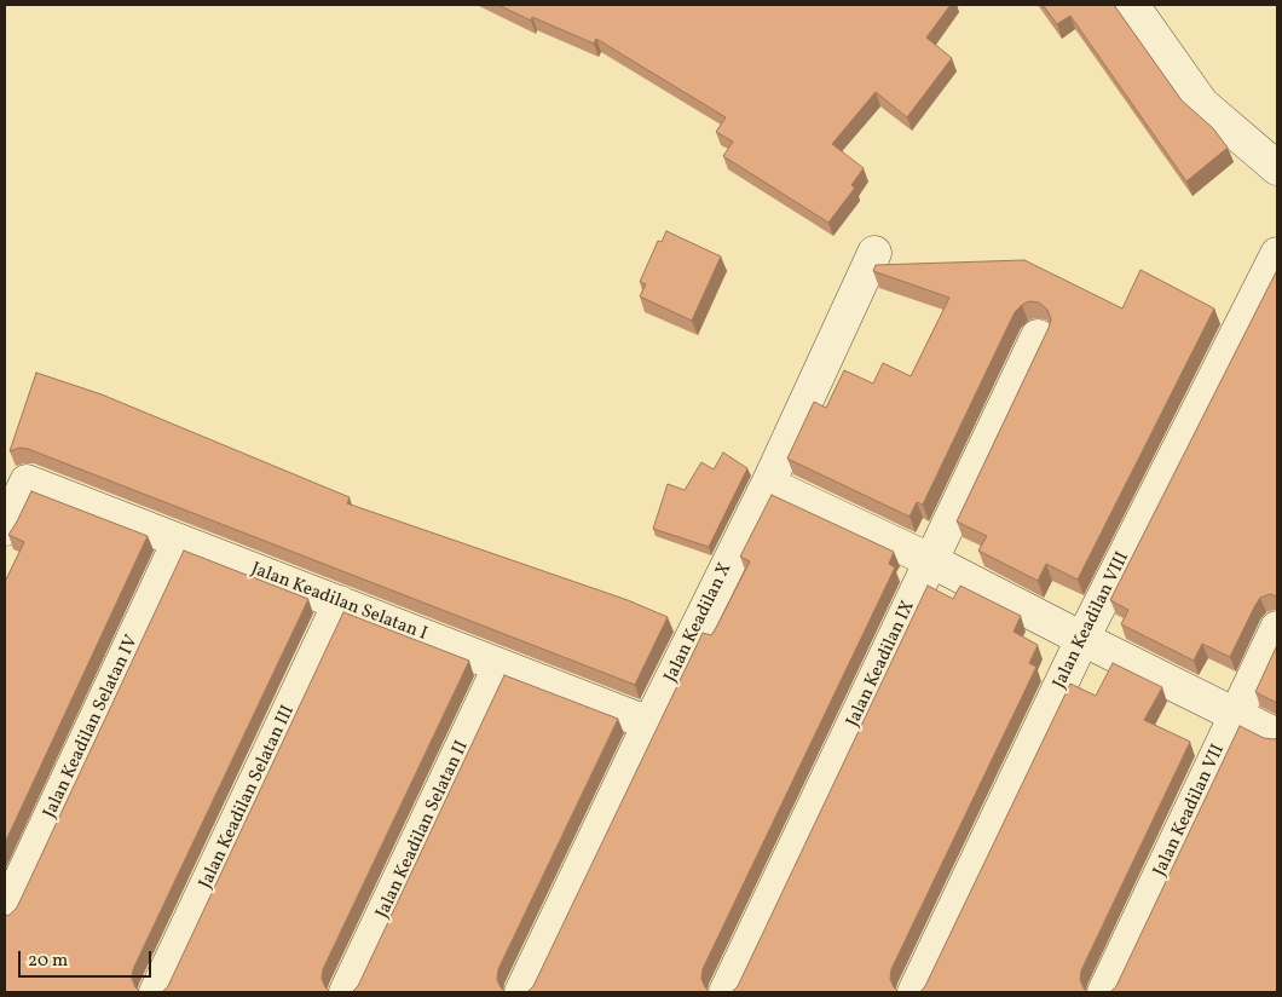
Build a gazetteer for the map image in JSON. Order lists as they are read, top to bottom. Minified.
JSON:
{"streets":{"street":["Jalan Keadilan Selatan I","Jalan Keadilan VIII","Jalan Keadilan X","Jalan Keadilan IX","Jalan Keadilan Selatan IV","Jalan Keadilan Selatan III","Jalan Keadilan VII","Jalan Keadilan Selatan II"]},"crossings":[["Jalan Keadilan Selatan I","Jalan Keadilan X"],["Jalan Keadilan Selatan I","Jalan Keadilan Selatan IV"],["Jalan Keadilan Selatan I","Jalan Keadilan Selatan III"],["Jalan Keadilan Selatan I","Jalan Keadilan Selatan II"]],"scale_bar":"20 m"}
